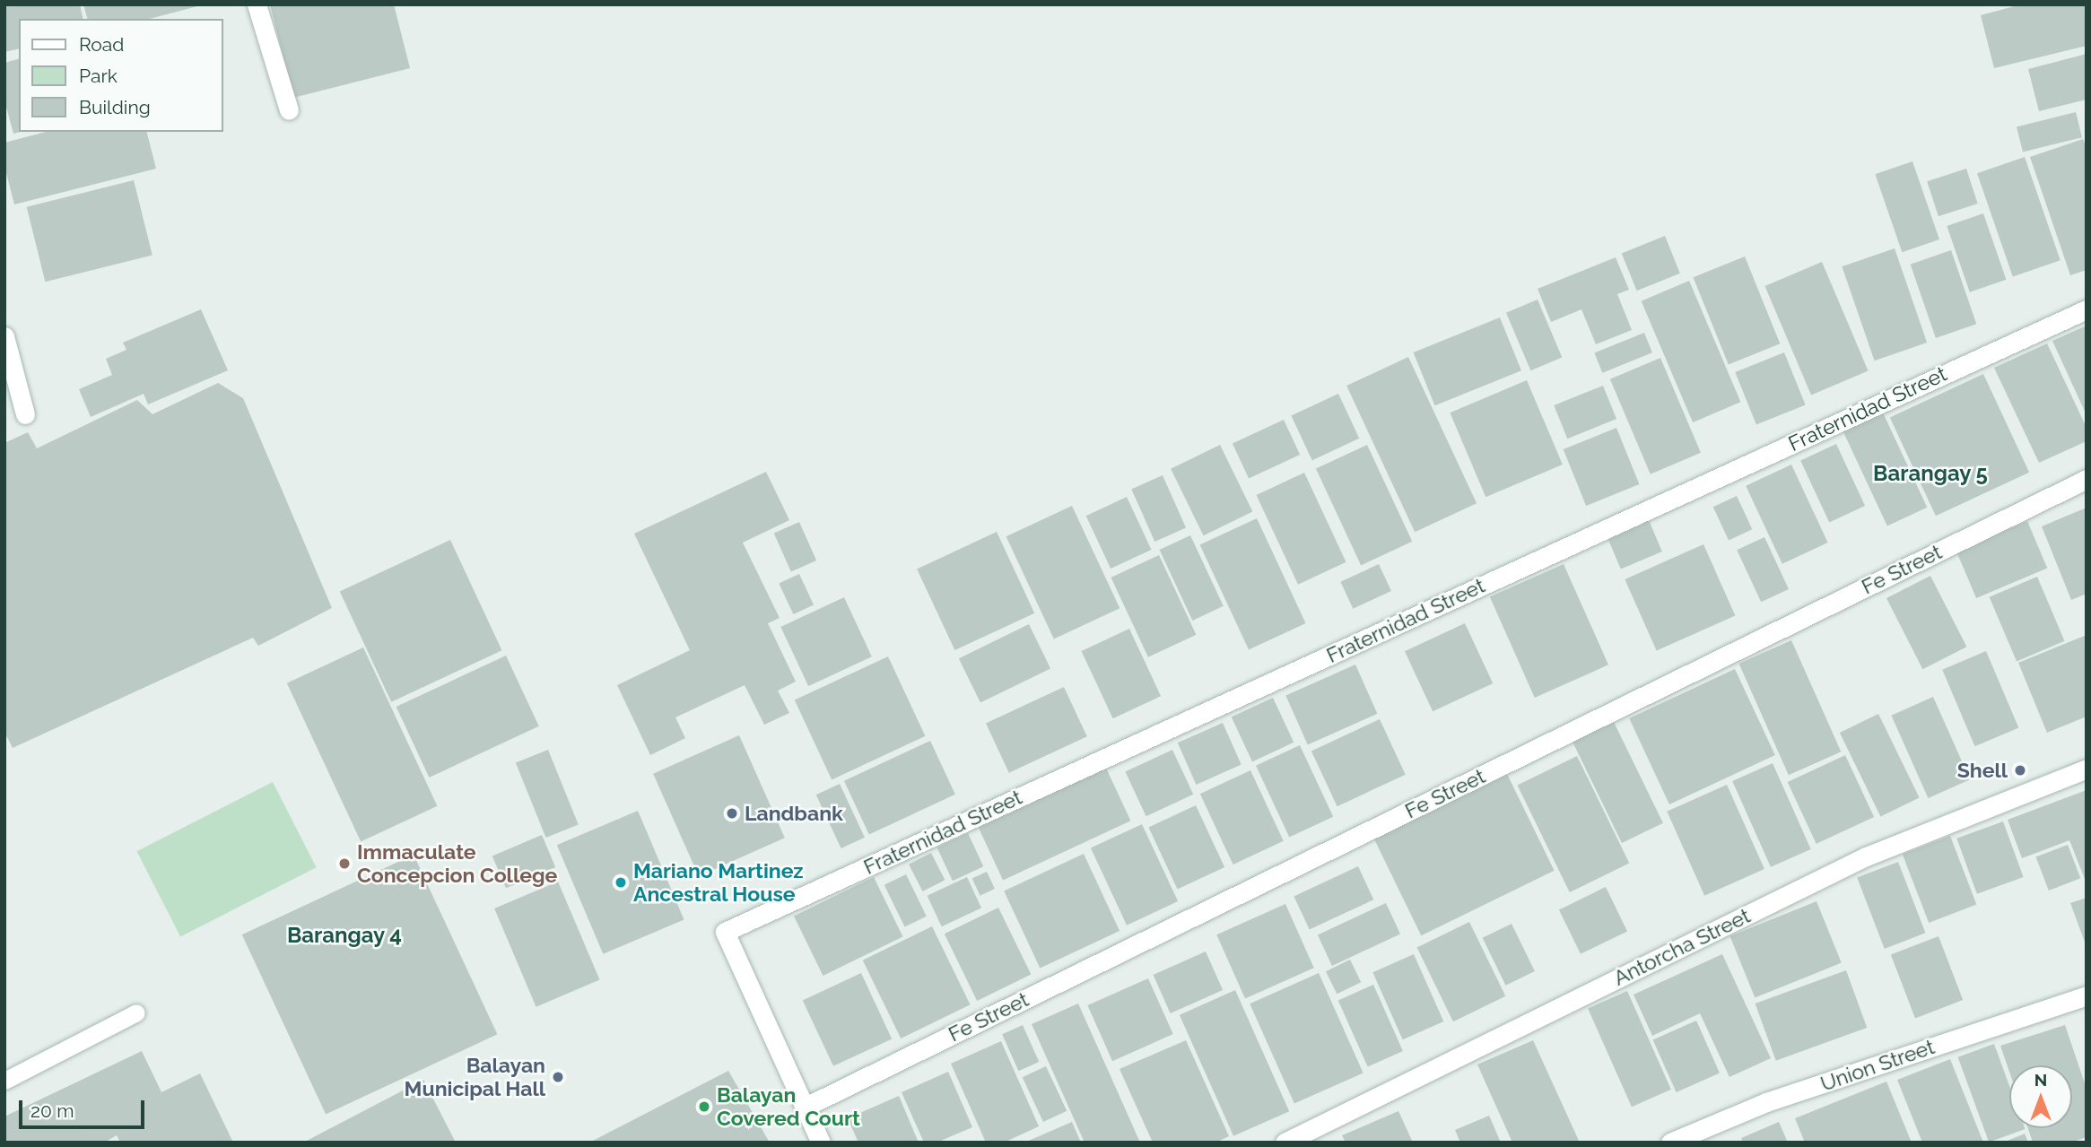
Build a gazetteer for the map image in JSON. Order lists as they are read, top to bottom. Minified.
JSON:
{"streets":{"street":["Fraternidad Street","Fe Street","Antorcha Street","Union Street"]},"crossings":[["Fraternidad Street","Fe Street"]],"districts":["Barangay 5","Barangay 4"],"places":["Shell","Landbank","Immaculate Concepcion College","Mariano Martinez Ancestral House","Balayan Municipal Hall","Balayan Covered Court"],"legend":["Road","Park","Building"],"scale_bar":"20 m","north":"top"}
